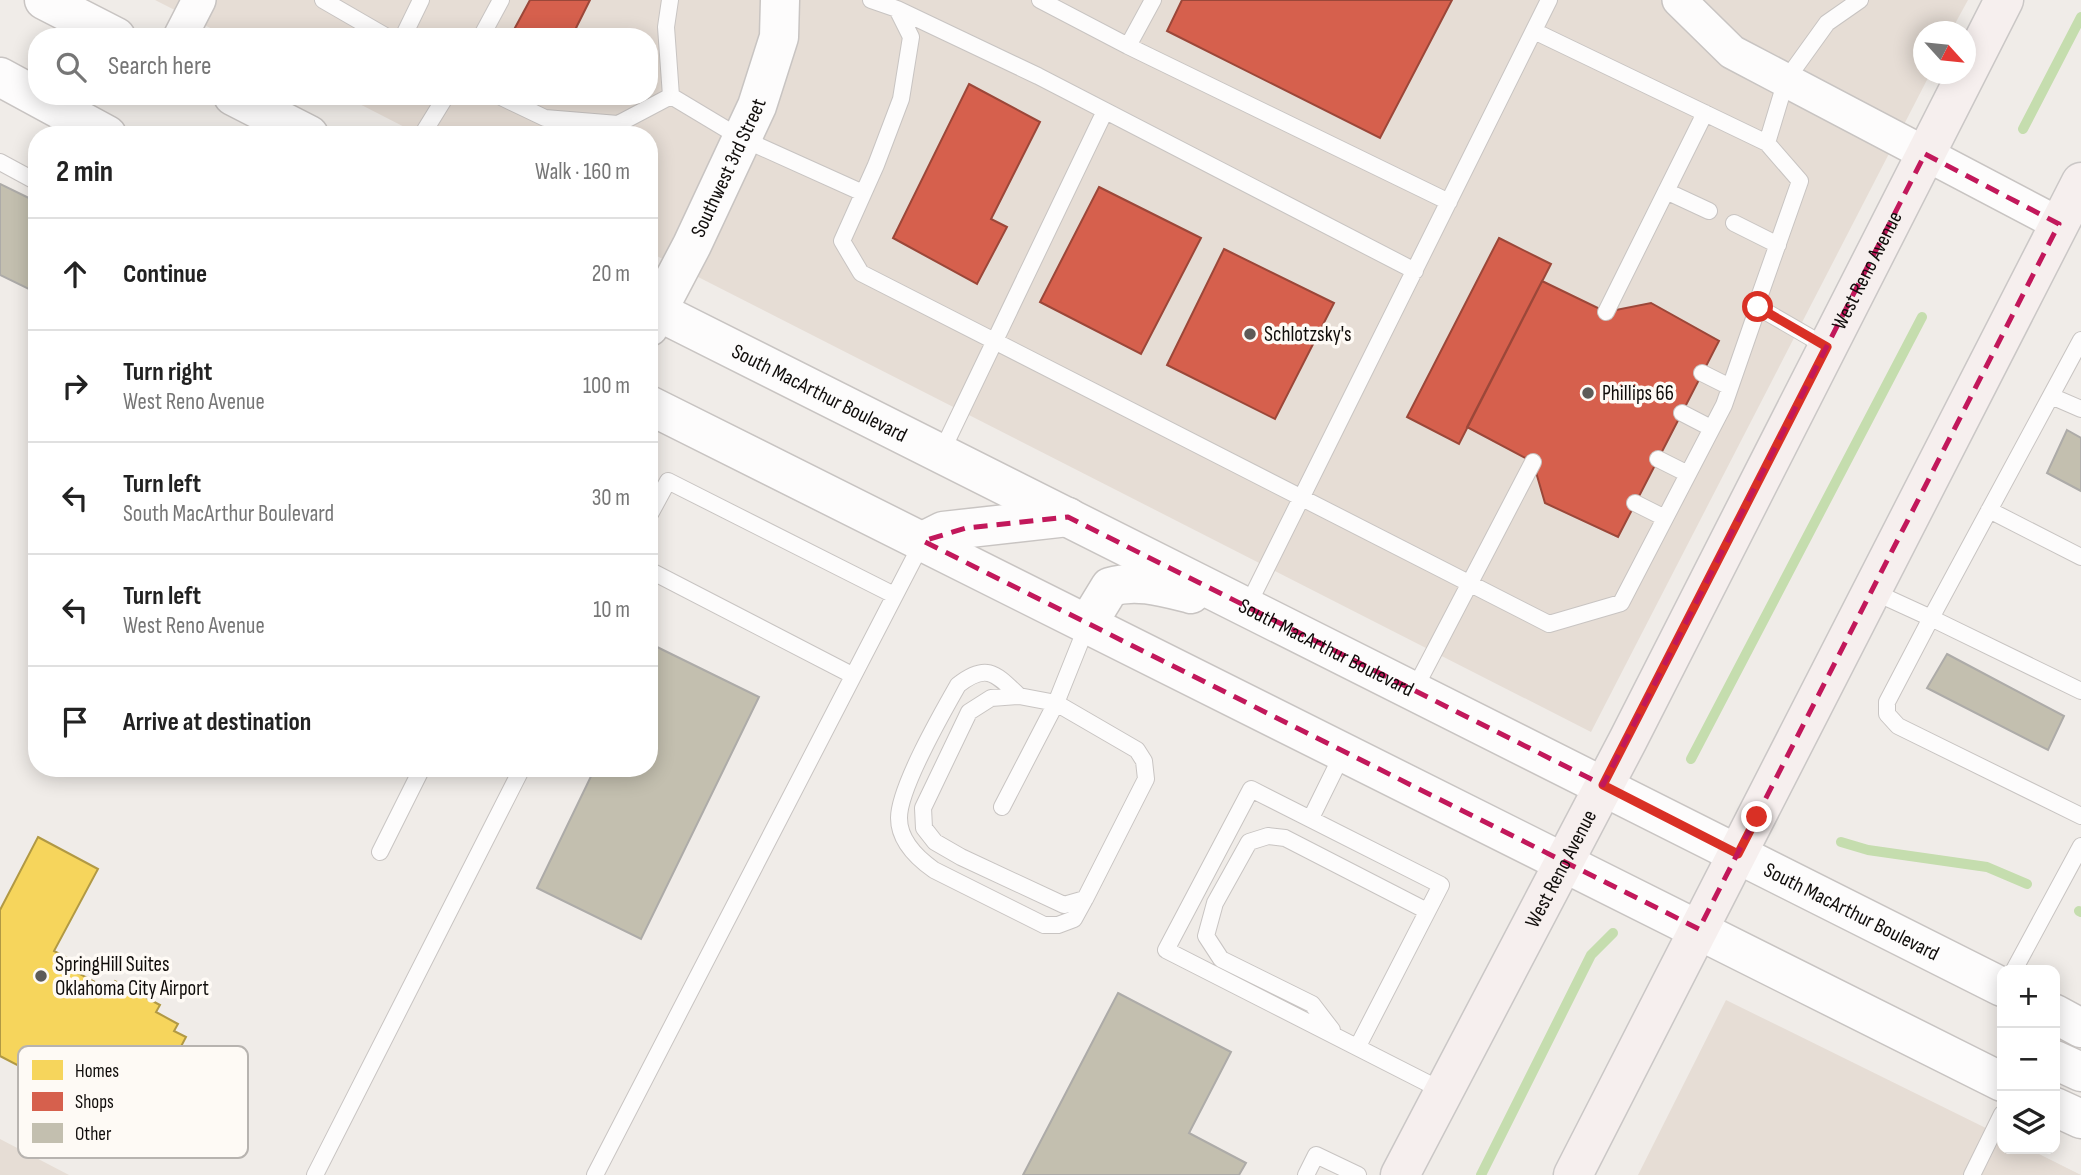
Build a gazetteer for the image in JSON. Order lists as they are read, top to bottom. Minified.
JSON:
{"streets":{"main road":["Southwest 3rd Street","West Reno Avenue","South MacArthur Boulevard"]},"crossings":[["West Reno Avenue","South MacArthur Boulevard"]],"places":["Schlotzsky's","Phillips 66","SpringHill Suites Oklahoma City Airport"],"legend":["Homes","Shops","Other"],"north":"bottom right","page":{"search":"Search here","heading":["2 min","Walk · 160 m"],"list":[["Continue","20 m"],["Turn right","West Reno Avenue","100 m"],["Turn left","South MacArthur Boulevard","30 m"],["Turn left","West Reno Avenue","10 m"],"Arrive at destination"],"map_buttons":["+","−"]}}
